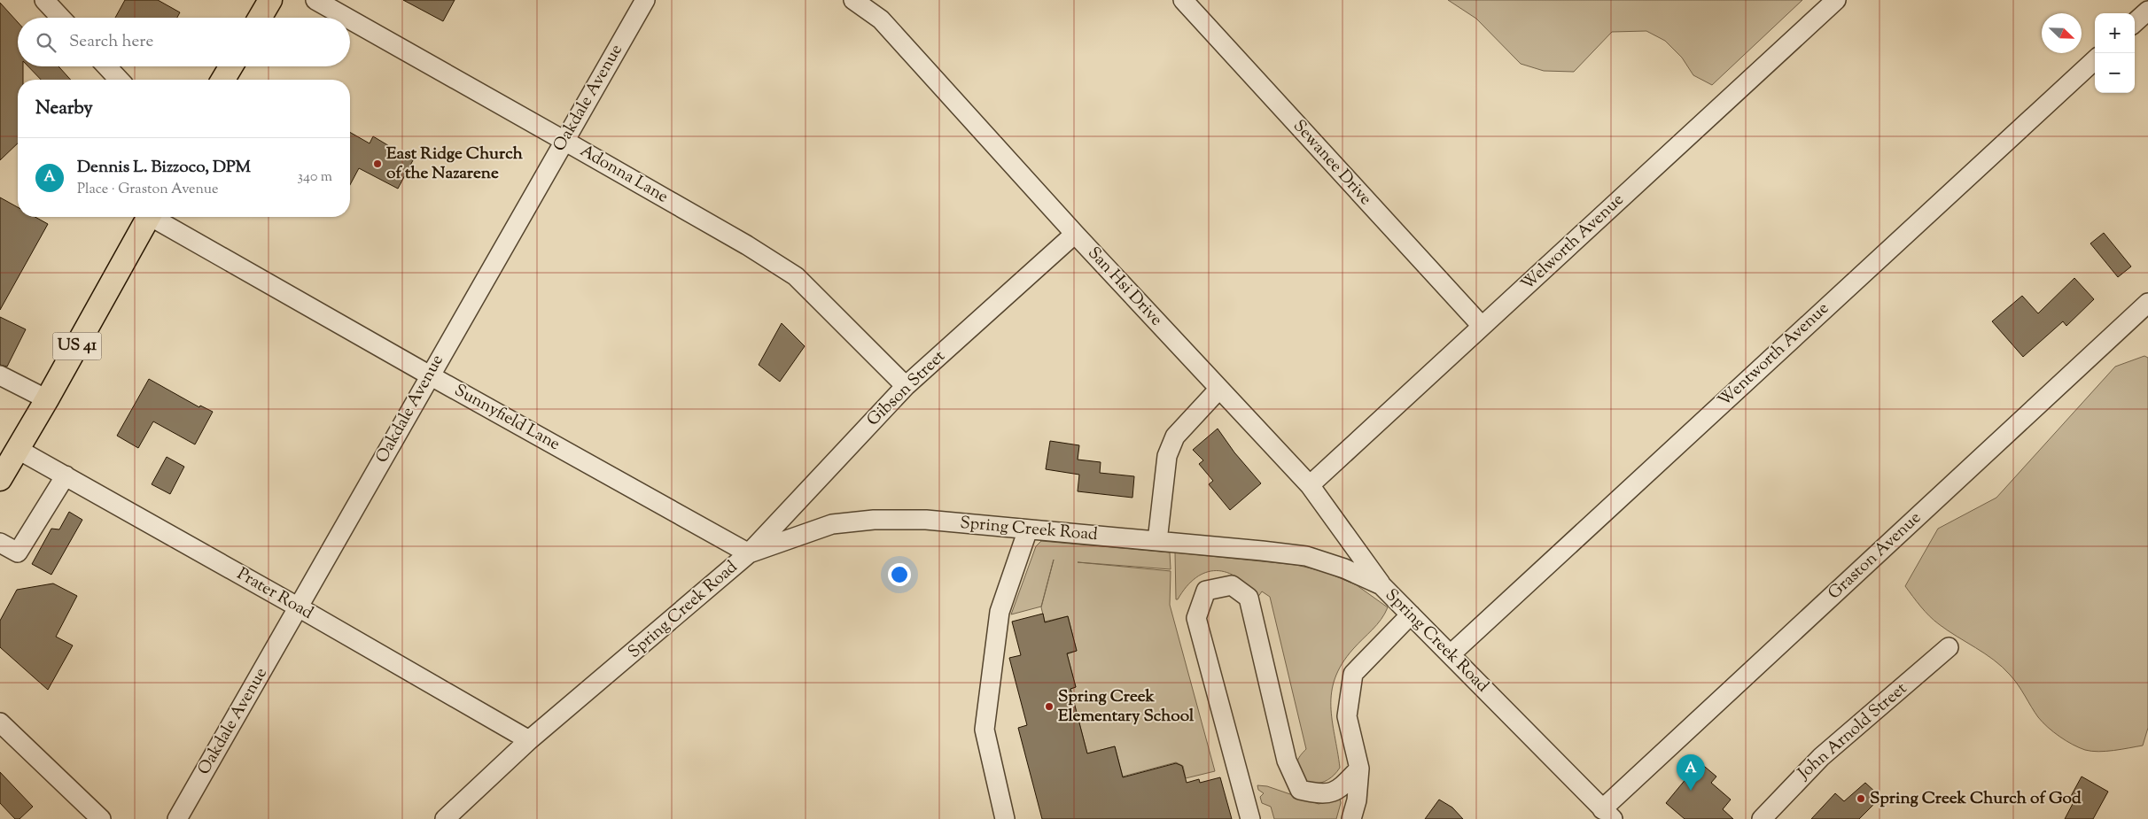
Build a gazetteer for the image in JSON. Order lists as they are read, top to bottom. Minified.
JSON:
{"streets":{"main road":["US 41"],"street":["Oakdale Avenue","Sewanee Drive","Adonna Lane","Welworth Avenue","San Hsi Drive","Wentworth Avenue","Gibson Street","Sunnyfield Lane","Spring Creek Road","Graston Avenue","Prater Road","John Arnold Street"]},"crossings":[["Oakdale Avenue","Adonna Lane"],["Oakdale Avenue","Sunnyfield Lane"],["Oakdale Avenue","Prater Road"],["Sewanee Drive","Welworth Avenue"],["Adonna Lane","Gibson Street"],["Welworth Avenue","San Hsi Drive"],["San Hsi Drive","Gibson Street"],["San Hsi Drive","Spring Creek Road"],["US 41","Prater Road"],["Wentworth Avenue","Spring Creek Road"],["Gibson Street","Sunnyfield Lane"],["Gibson Street","Spring Creek Road"],["Sunnyfield Lane","Spring Creek Road"],["Spring Creek Road","Graston Avenue"],["Spring Creek Road","Prater Road"]],"places":["East Ridge Church of the Nazarene","Spring Creek Elementary School","Spring Creek Church of God"],"north":"bottom right","page":{"map_buttons":["+","−"],"search":"Search here","heading":"Nearby","list":[{"mark":"A","name":"Dennis L. Bizzoco, DPM","note":"Place · Graston Avenue","value":"340 m"}],"pins":"A"}}
